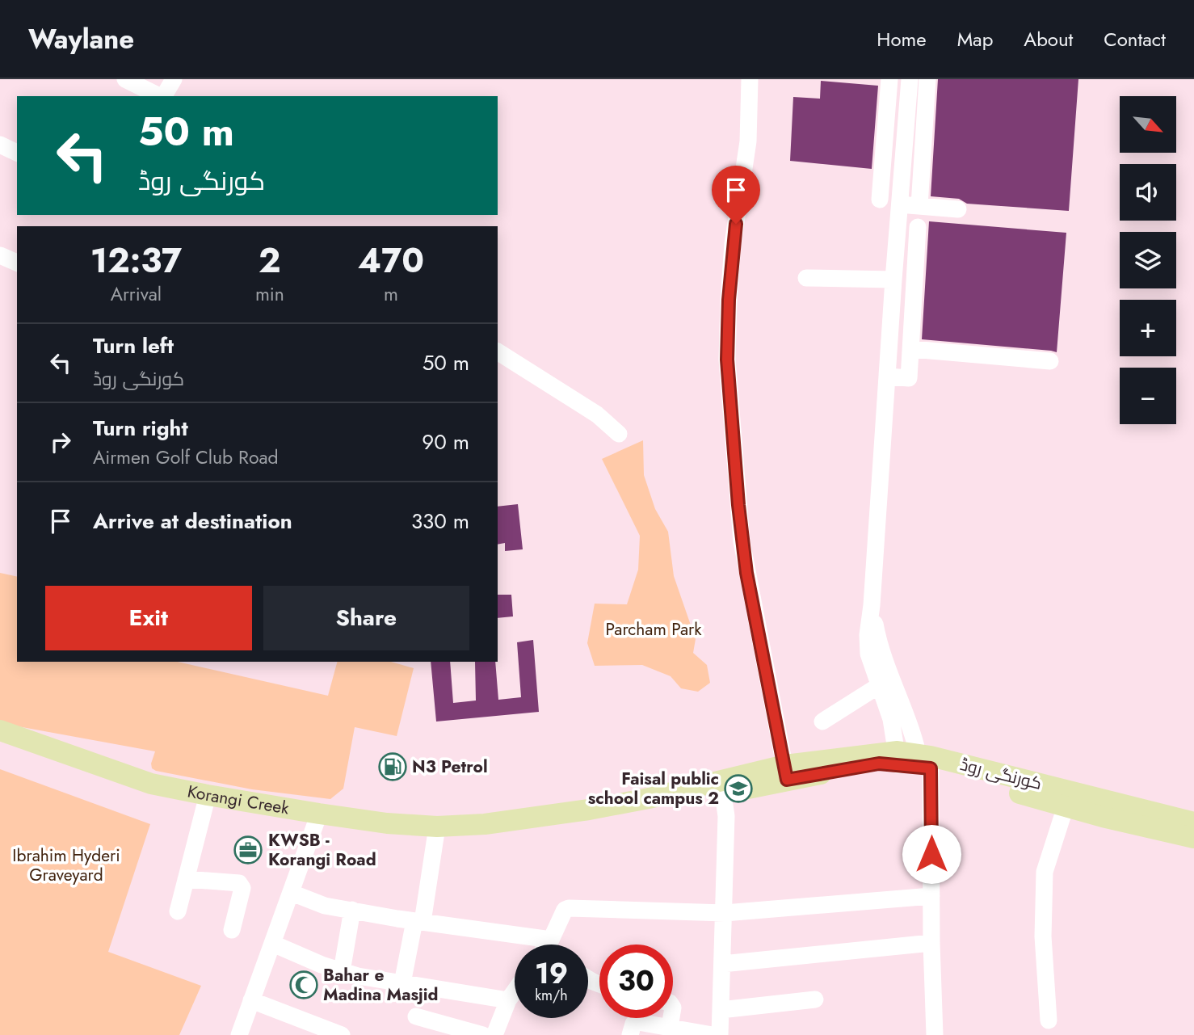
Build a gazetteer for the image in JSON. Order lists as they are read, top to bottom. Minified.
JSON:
{"streets":{"main road":["کورنگی روڈ","Korangi Creek"]},"crossings":[["کورنگی روڈ","Korangi Creek"]],"parks":["Parcham Park","Ibrahim Hyderi Graveyard"],"places":{"fuel station":["N3 Petrol"],"school or university":["Faisal public school campus 2"],"office":["KWSB - Korangi Road"],"mosque":["Bahar e Madina Masjid"]},"north":"bottom right","page":{"header":"Waylane","nav":["Home","Map","About","Contact"],"map_buttons":["+","−"],"turn":["50 m","کورنگی روڈ"],"eta":["12:37","Arrival","2","min","470","m"],"list":[{"name":"Turn left","note":"کورنگی روڈ","value":"50 m"},{"name":"Turn right","note":"Airmen Golf Club Road","value":"90 m"},{"name":"Arrive at destination","value":"330 m"}],"buttons":["Exit","Share"],"speed":"19 km/h","limit":"30"}}
